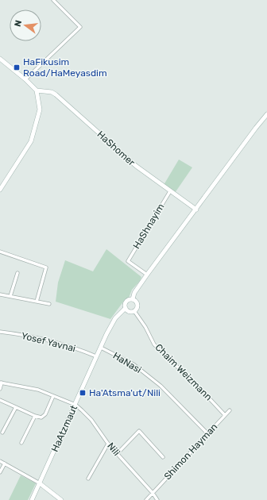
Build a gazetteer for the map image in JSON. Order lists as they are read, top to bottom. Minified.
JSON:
{"streets":{"street":["HaShomer","HaShnayim","Yosef Yavnai","HaNasi","Chaim Weizmann","HaAtzmaut","Nili","Shimon Hayman"]},"crossings":[["HaShomer","HaShnayim"],["Yosef Yavnai","HaAtzmaut"],["HaNasi","HaAtzmaut"],["HaNasi","Shimon Hayman"],["Chaim Weizmann","HaAtzmaut"],["Chaim Weizmann","Shimon Hayman"],["HaAtzmaut","Nili"],["Nili","Shimon Hayman"]],"places":{"transit":["HaFikusim Road/HaMeyasdim","Ha'Atsma'ut/Nili"]},"north":"left"}
